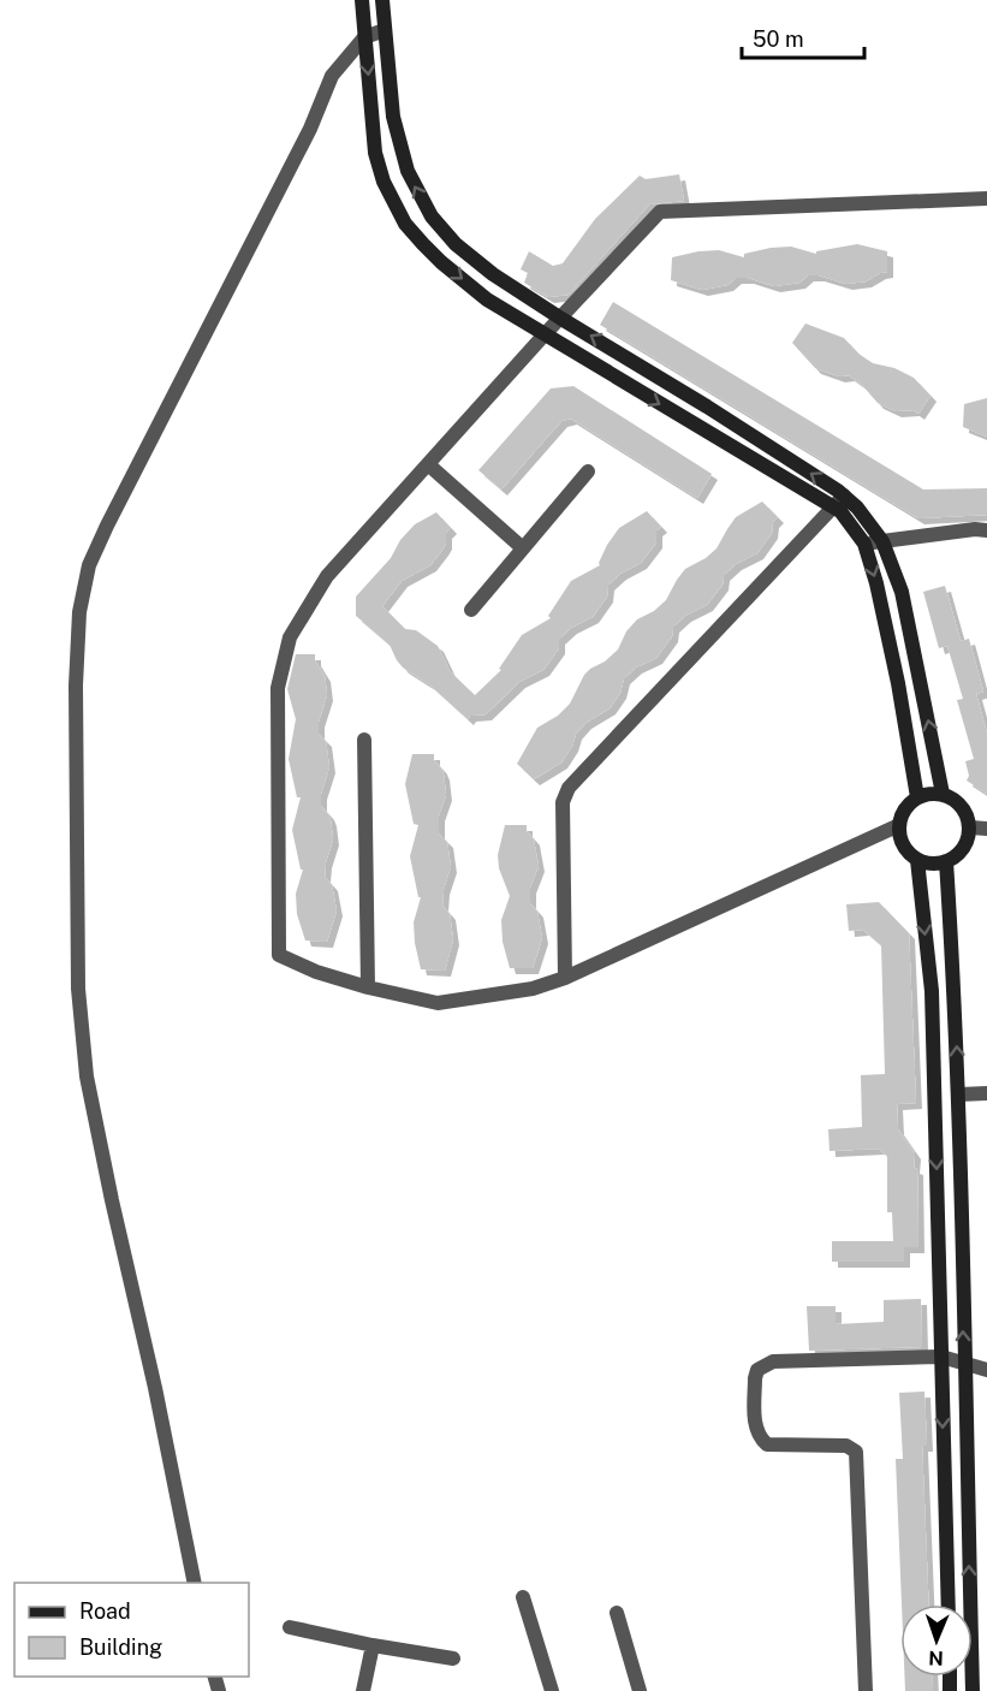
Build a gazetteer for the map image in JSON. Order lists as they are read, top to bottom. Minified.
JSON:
{"legend":["Road","Building"],"scale_bar":"50 m","north":"bottom"}
